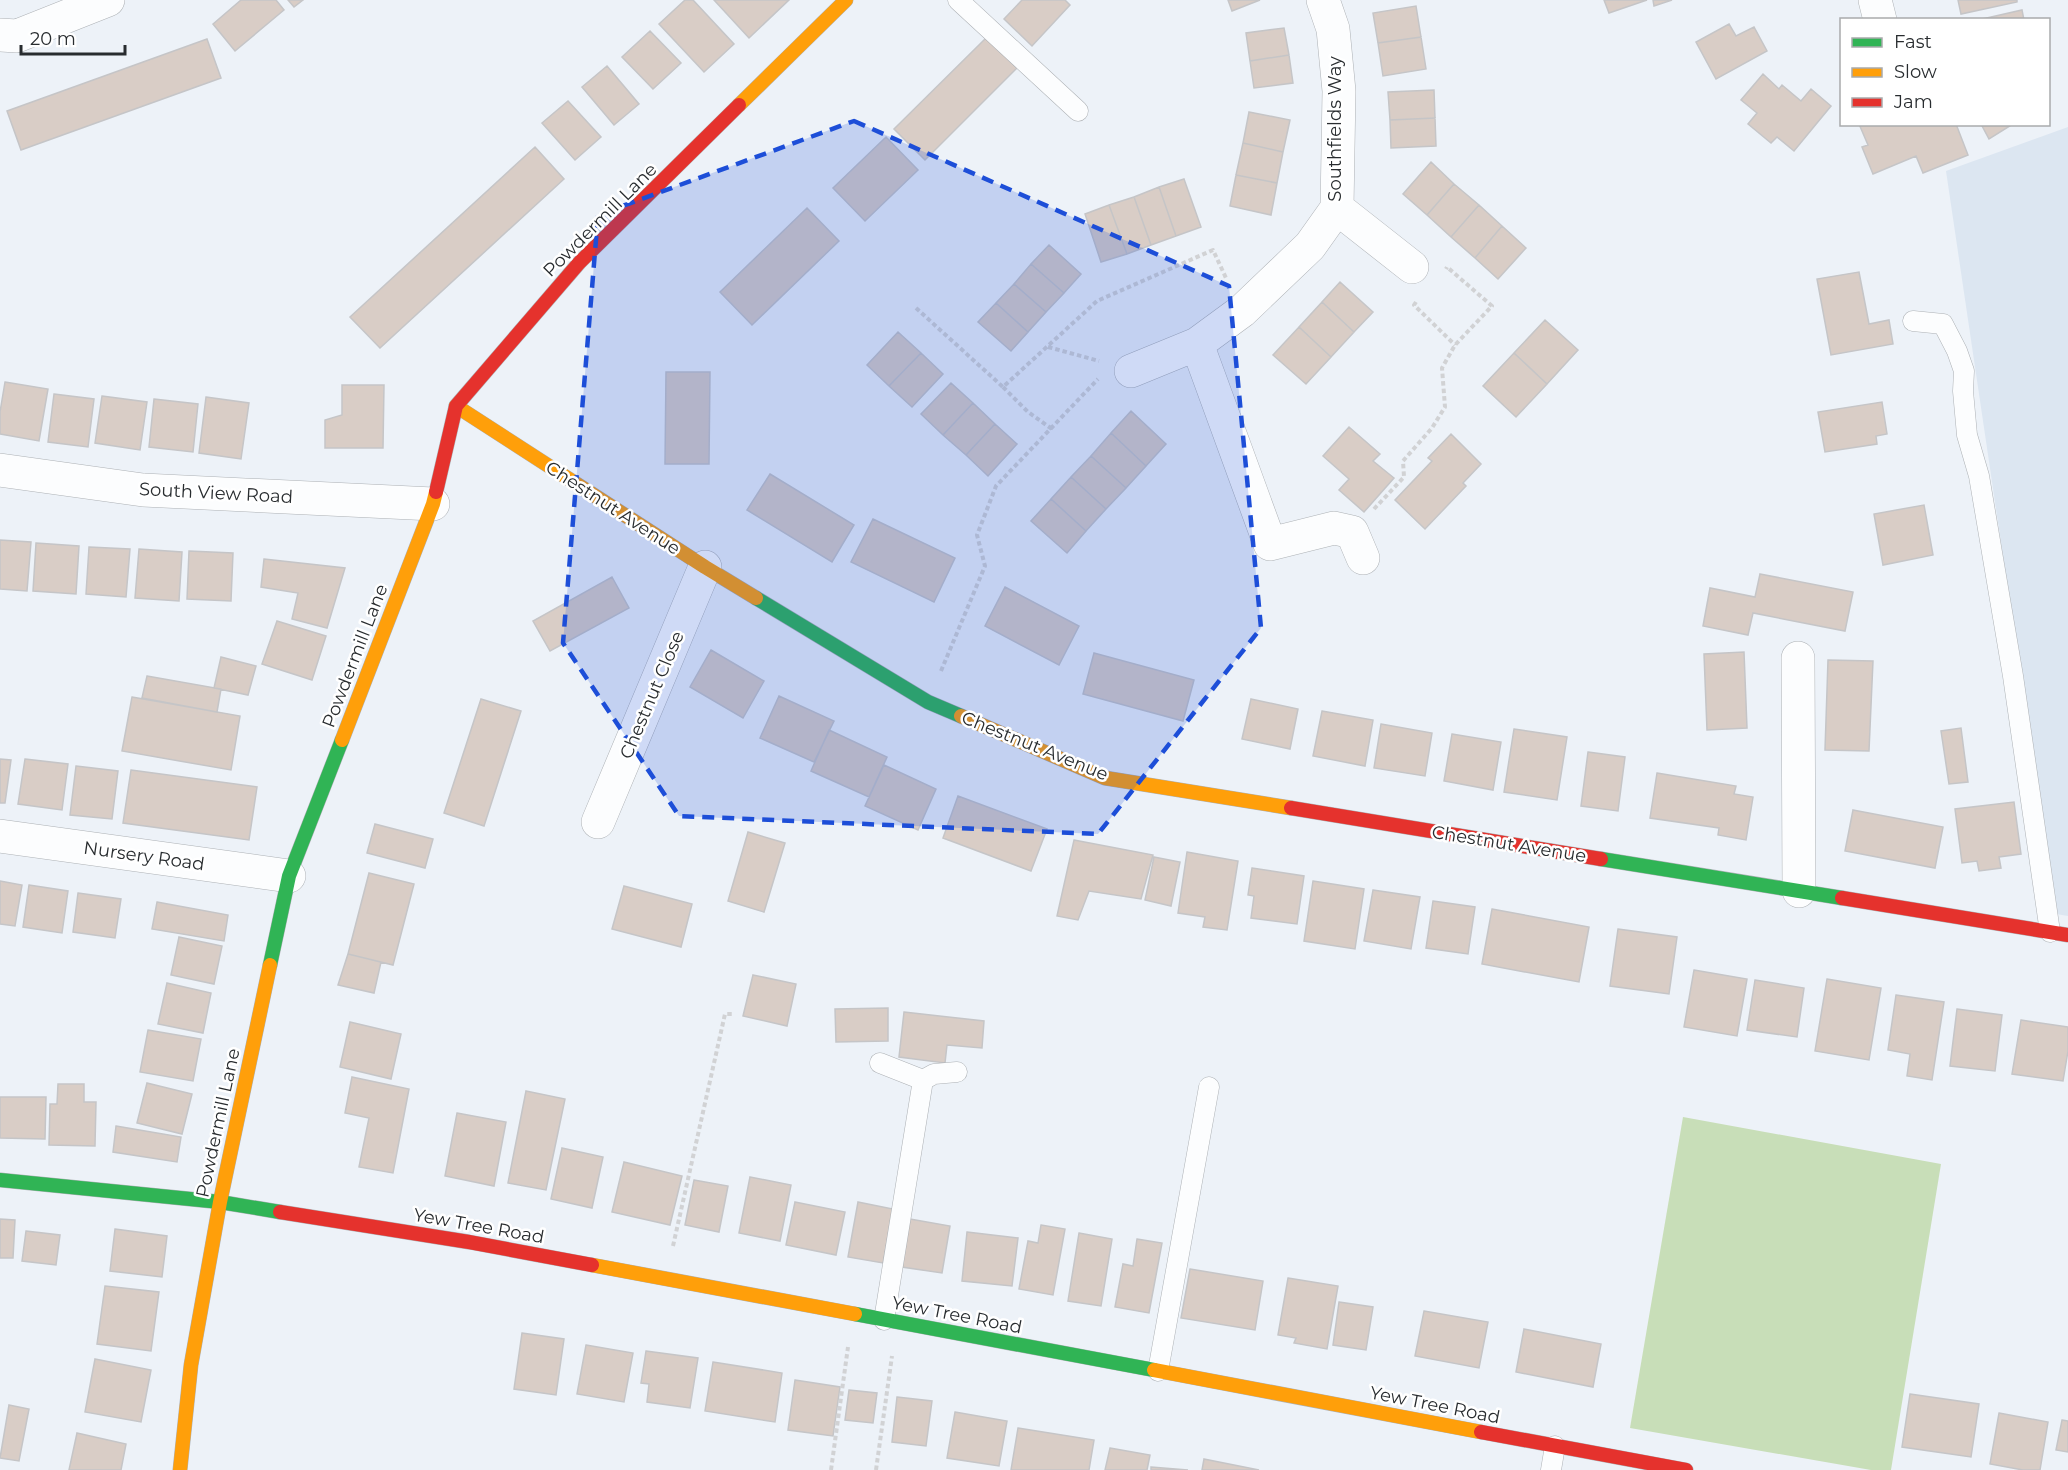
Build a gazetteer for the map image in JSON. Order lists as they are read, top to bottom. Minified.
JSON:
{"streets":{"street":["Southfields Way","Powdermill Lane","South View Road","Chestnut Avenue","Chestnut Close","Nursery Road","Yew Tree Road"]},"crossings":[["Powdermill Lane","South View Road"],["Powdermill Lane","Chestnut Avenue"],["Powdermill Lane","Nursery Road"],["Powdermill Lane","Yew Tree Road"],["Chestnut Avenue","Chestnut Close"]],"legend":["Fast","Slow","Jam"],"scale_bar":"20 m"}
